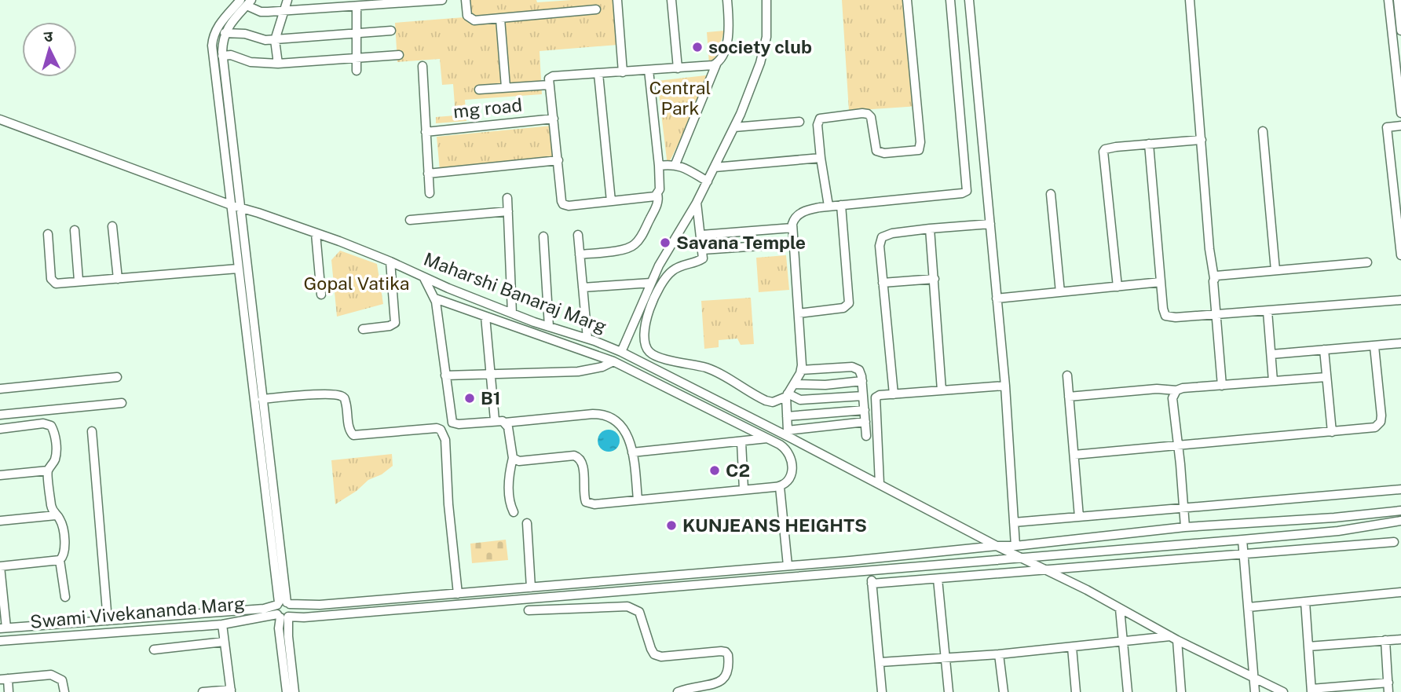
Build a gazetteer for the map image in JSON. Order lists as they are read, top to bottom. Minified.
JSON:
{"streets":{"street":["mg road","Maharshi Banaraj Marg","Swami Vivekananda Marg"]},"crossings":[["Maharshi Banaraj Marg","Swami Vivekananda Marg"]],"parks":["Central Park","Gopal Vatika"],"places":["society club","Savana Temple","B1","C2","KUNJEANS HEIGHTS"],"north":"top"}
